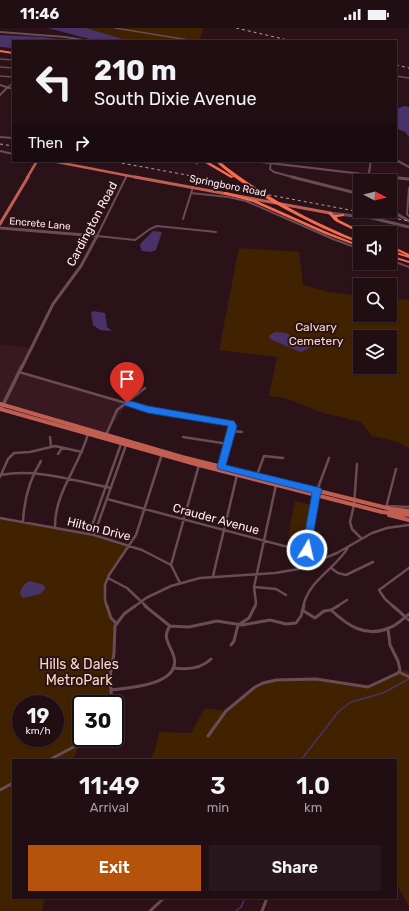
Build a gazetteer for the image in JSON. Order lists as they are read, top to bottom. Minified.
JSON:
{"streets":{"main road":["Springboro Road"],"street":["Encrete Lane","Cardington Road","Crauder Avenue","Hilton Drive"]},"crossings":[["Springboro Road","Cardington Road"],["Encrete Lane","Cardington Road"]],"parks":["Calvary Cemetery","Hills & Dales MetroPark"],"north":"right","page":{"status":"11:46","turn":["210 m","South Dixie Avenue"],"then":"Then","speed":"19 km/h","limit":"30","eta":["11:49","Arrival","3","min","1.0","km"],"buttons":["Exit","Share"]}}
